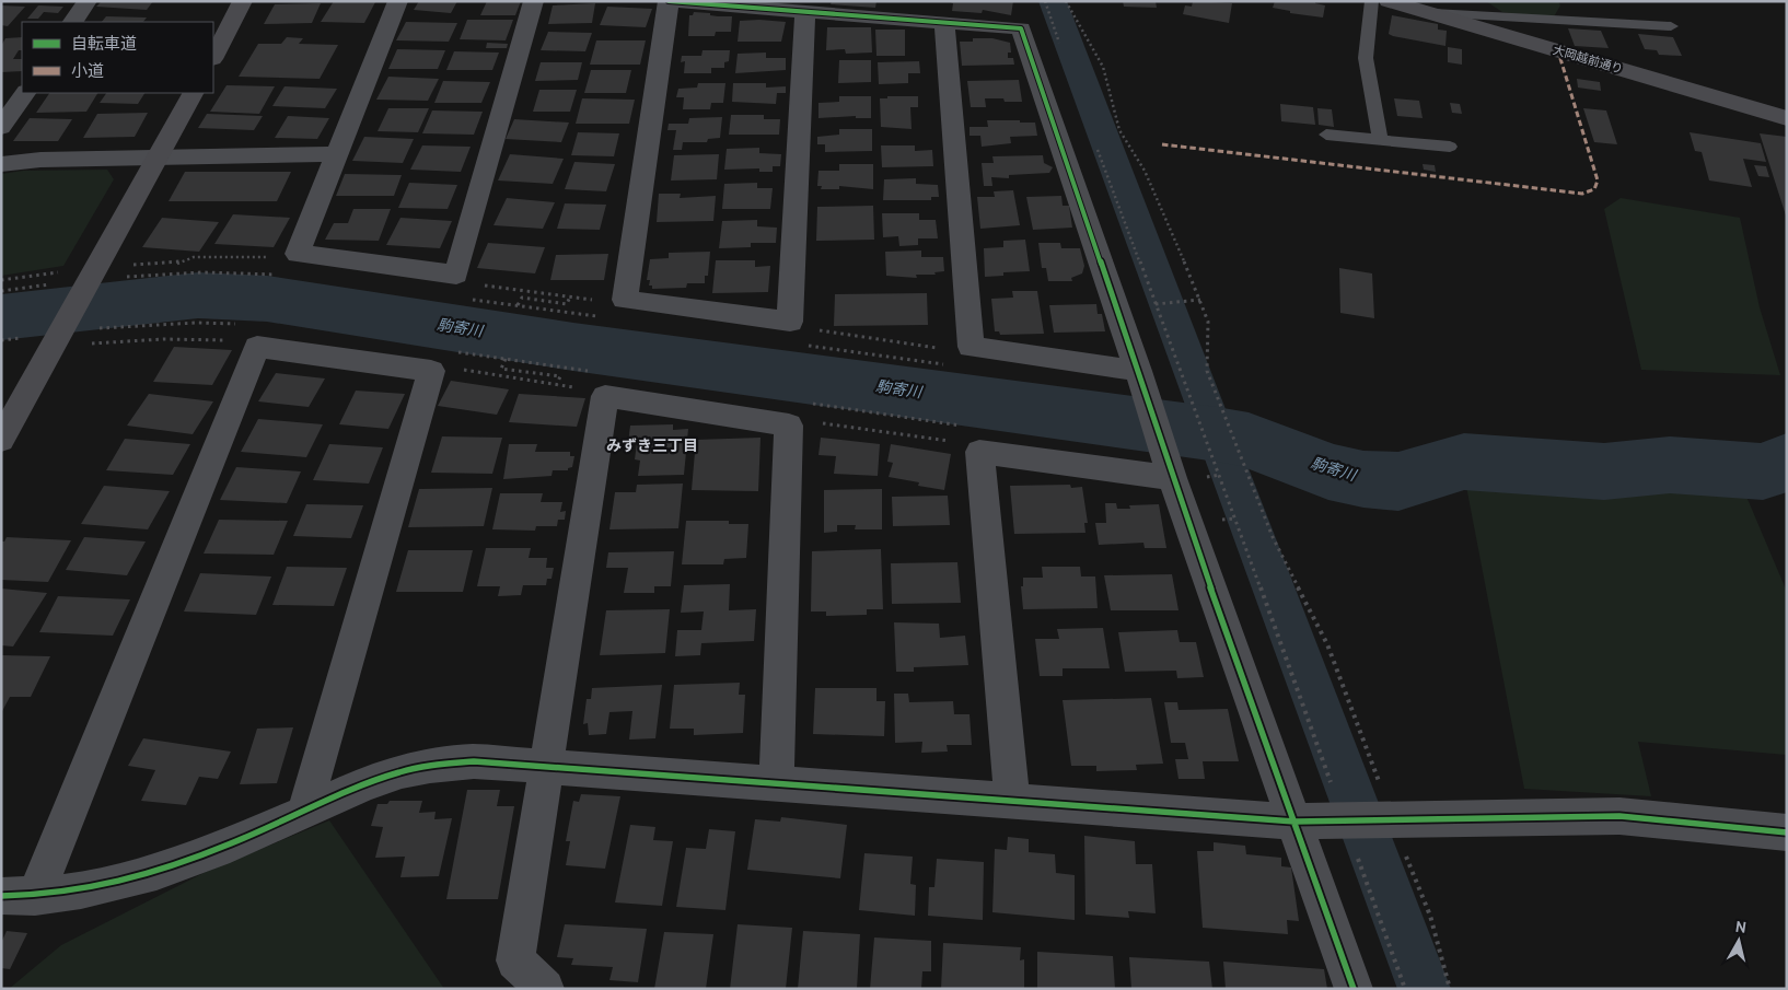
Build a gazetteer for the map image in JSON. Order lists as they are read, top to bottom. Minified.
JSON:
{"streets":{"street":["大岡越前通り"]},"districts":["みずき三丁目"],"water":["駒寄川"],"legend":["自転車道","小道"],"north":"top"}
